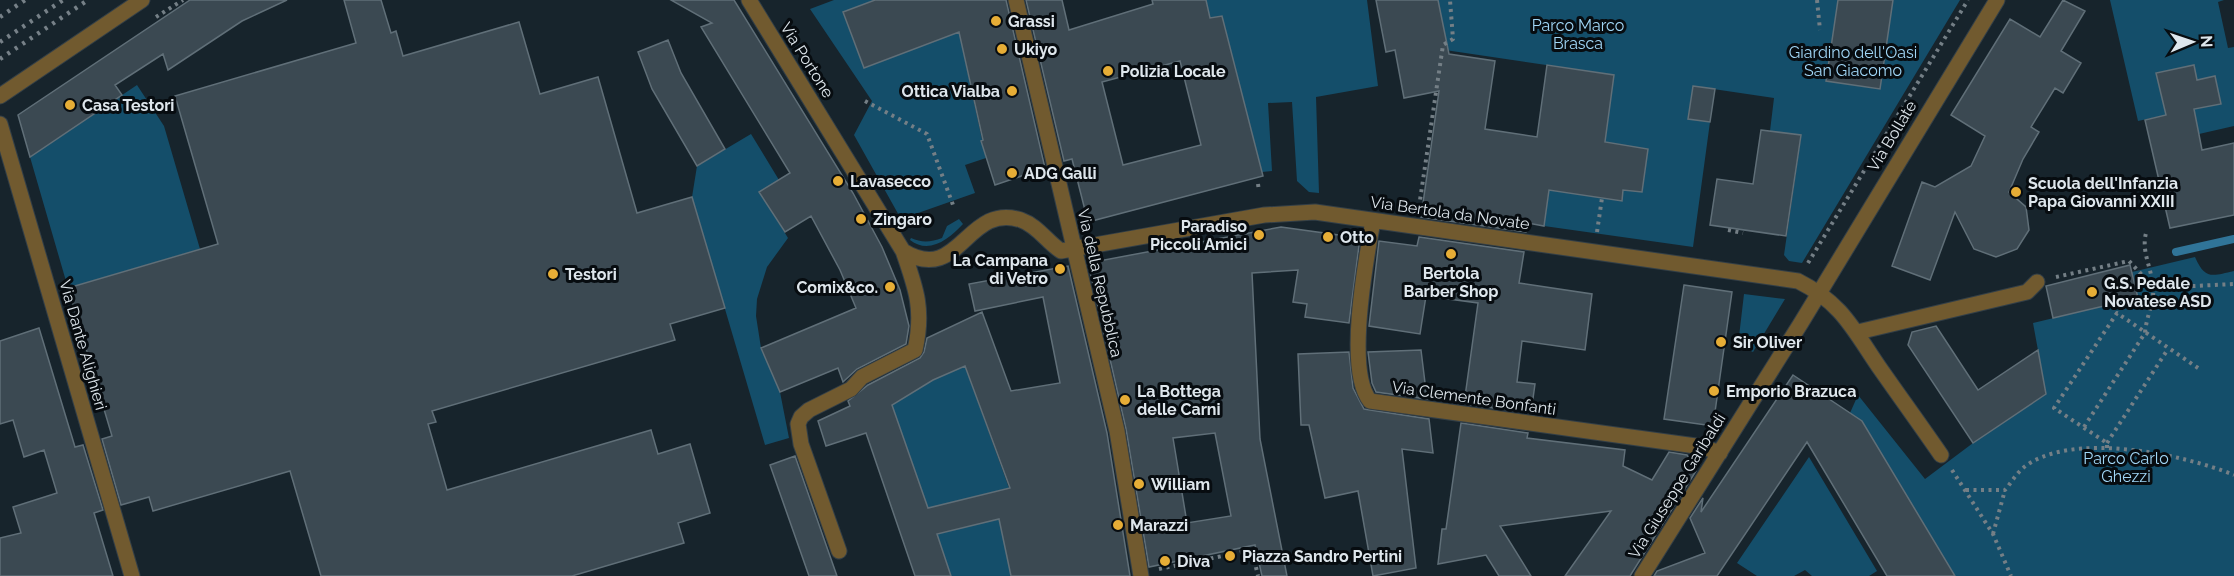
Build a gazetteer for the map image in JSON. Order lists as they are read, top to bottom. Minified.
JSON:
{"streets":{"street":["Via Portone","Via Bollate","Via Bertola da Novate","Via della Repubblica","Via Dante Alighieri","Via Clemente Bonfanti","Via Giuseppe Garibaldi"]},"crossings":[["Via Bollate","Via Bertola da Novate"],["Via Bollate","Via Giuseppe Garibaldi"],["Via Bertola da Novate","Via della Repubblica"],["Via Bertola da Novate","Via Clemente Bonfanti"],["Via Bertola da Novate","Via Giuseppe Garibaldi"],["Via Clemente Bonfanti","Via Giuseppe Garibaldi"]],"parks":["Parco Marco Brasca","Giardino dell'Oasi San Giacomo","Parco Carlo Ghezzi"],"places":["Grassi","Ukiyo","Polizia Locale","Ottica Vialba","Casa Testori","ADG Galli","Lavasecco","Scuola dell'Infanzia Papa Giovanni XXIII","Zingaro","Paradiso Piccoli Amici","Otto","Bertola Barber Shop","La Campana di Vetro","Testori","Comix&co.","G.S. Pedale Novatese ASD","Sir Oliver","Emporio Brazuca","La Bottega delle Carni","William","Marazzi","Piazza Sandro Pertini","Diva"],"north":"right"}
